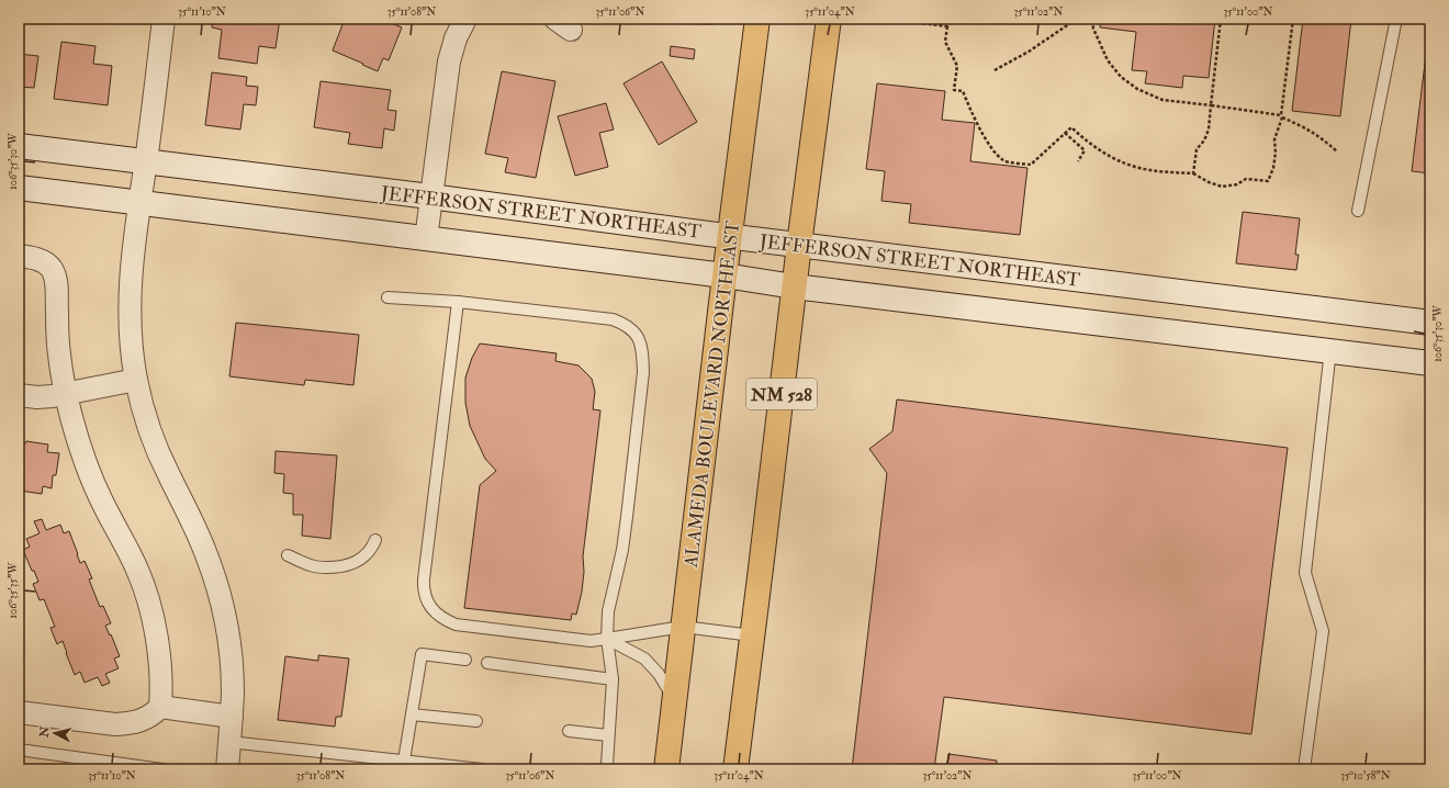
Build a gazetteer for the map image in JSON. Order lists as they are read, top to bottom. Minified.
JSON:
{"streets":{"main road":["ALAMEDA BOULEVARD NORTHEAST","NM 528"],"street":["JEFFERSON STREET NORTHEAST"]},"crossings":[["JEFFERSON STREET NORTHEAST","ALAMEDA BOULEVARD NORTHEAST"],["JEFFERSON STREET NORTHEAST","NM 528"]],"north":"left","coordinates":["35°11'10\"N","35°11'08\"N","35°11'06\"N","35°11'04\"N","35°11'02\"N","35°11'00\"N","106°35'30\"W","106°35'35\"W","35°10'58\"N"]}
